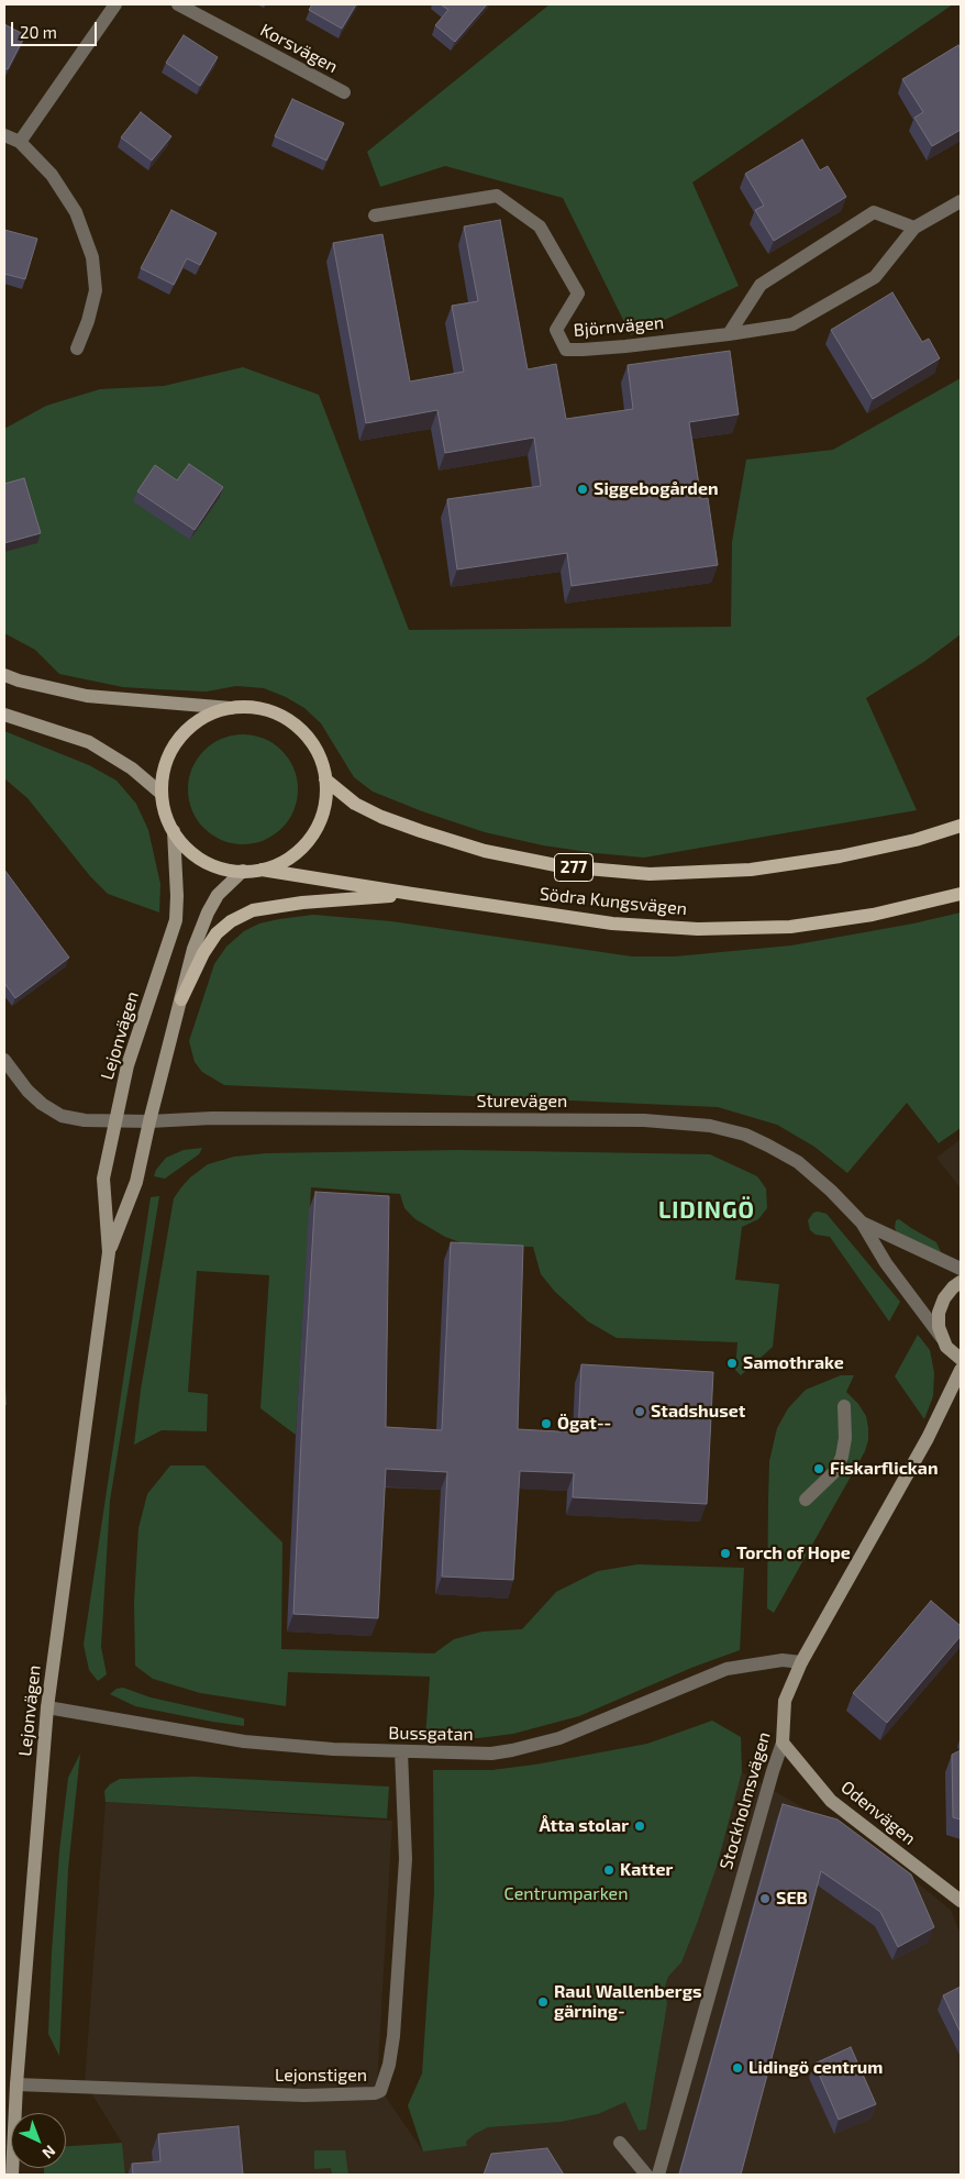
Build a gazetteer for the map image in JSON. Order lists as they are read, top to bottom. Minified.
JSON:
{"streets":{"main road":["277","Södra Kungsvägen"],"street":["Korsvägen","Björnvägen","Lejonvägen","Sturevägen","Bussgatan","Stockholmsvägen","Odenvägen","Lejonstigen"]},"crossings":[["Södra Kungsvägen","Lejonvägen"],["Lejonvägen","Sturevägen"],["Lejonvägen","Bussgatan"],["Lejonvägen","Lejonstigen"],["Bussgatan","Stockholmsvägen"],["Bussgatan","Lejonstigen"],["Stockholmsvägen","Odenvägen"]],"districts":["LIDINGÖ"],"parks":["Centrumparken"],"places":["Siggebogården","Samothrake","Stadshuset","Ögat--","Fiskarflickan","Torch of Hope","Åtta stolar","Katter","SEB","Raul Wallenbergs gärning-","Lidingö centrum"],"scale_bar":"20 m","north":"bottom right"}
